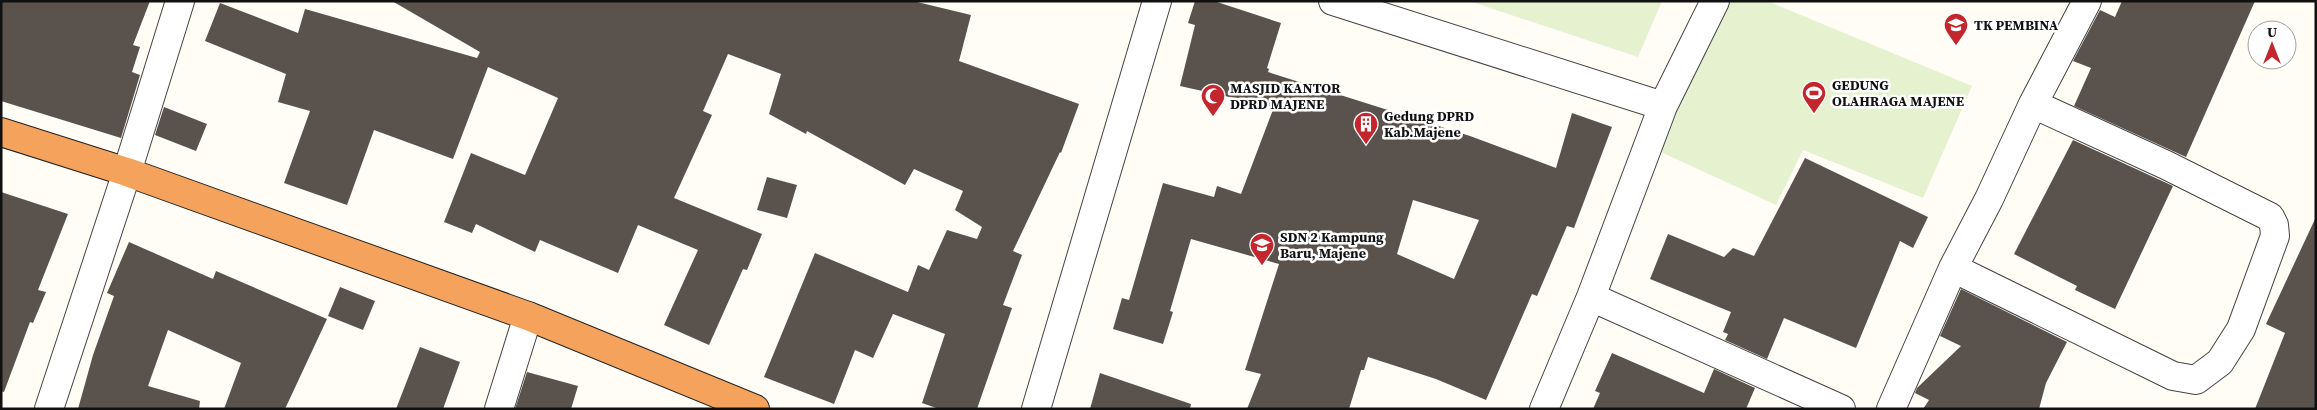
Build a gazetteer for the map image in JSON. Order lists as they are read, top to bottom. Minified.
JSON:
{"places":{"school or university":["TK PEMBINA","SDN 2 Kampung Baru, Majene"],"sports":["GEDUNG OLAHRAGA MAJENE"],"mosque":["MASJID KANTOR DPRD MAJENE"],"building":["Gedung DPRD Kab.Majene"]},"north":"top"}
